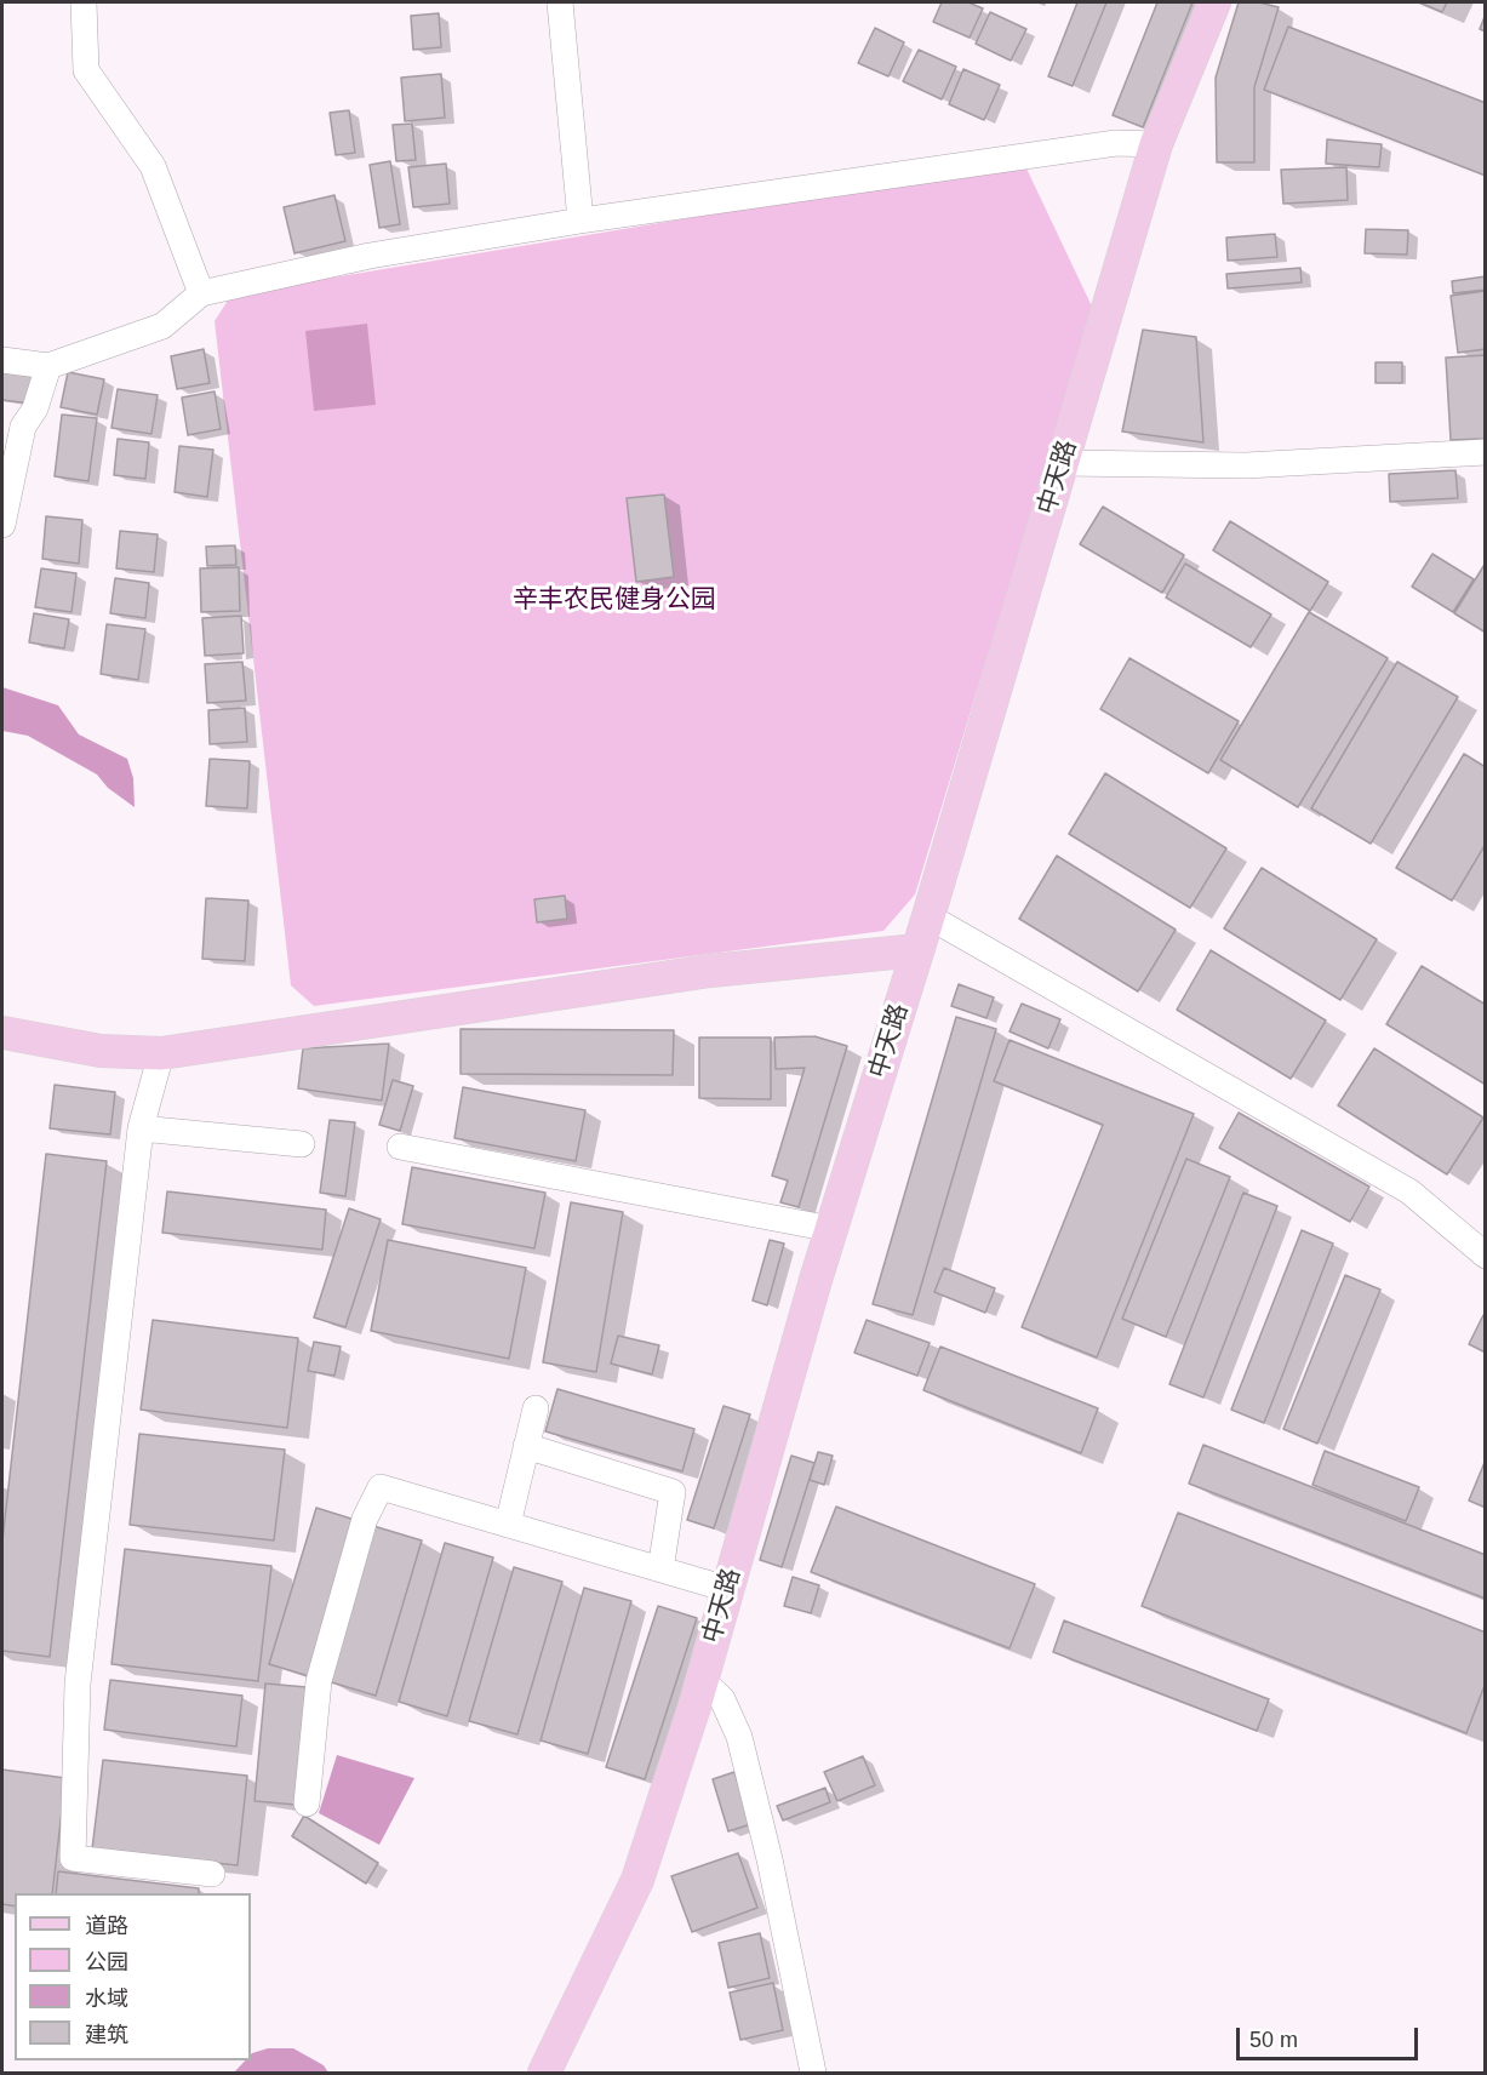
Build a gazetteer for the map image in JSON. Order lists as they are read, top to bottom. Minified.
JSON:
{"streets":{"main road":["中天路"]},"parks":["辛丰农民健身公园"],"legend":["道路","公园","水域","建筑"],"scale_bar":"50 m"}
